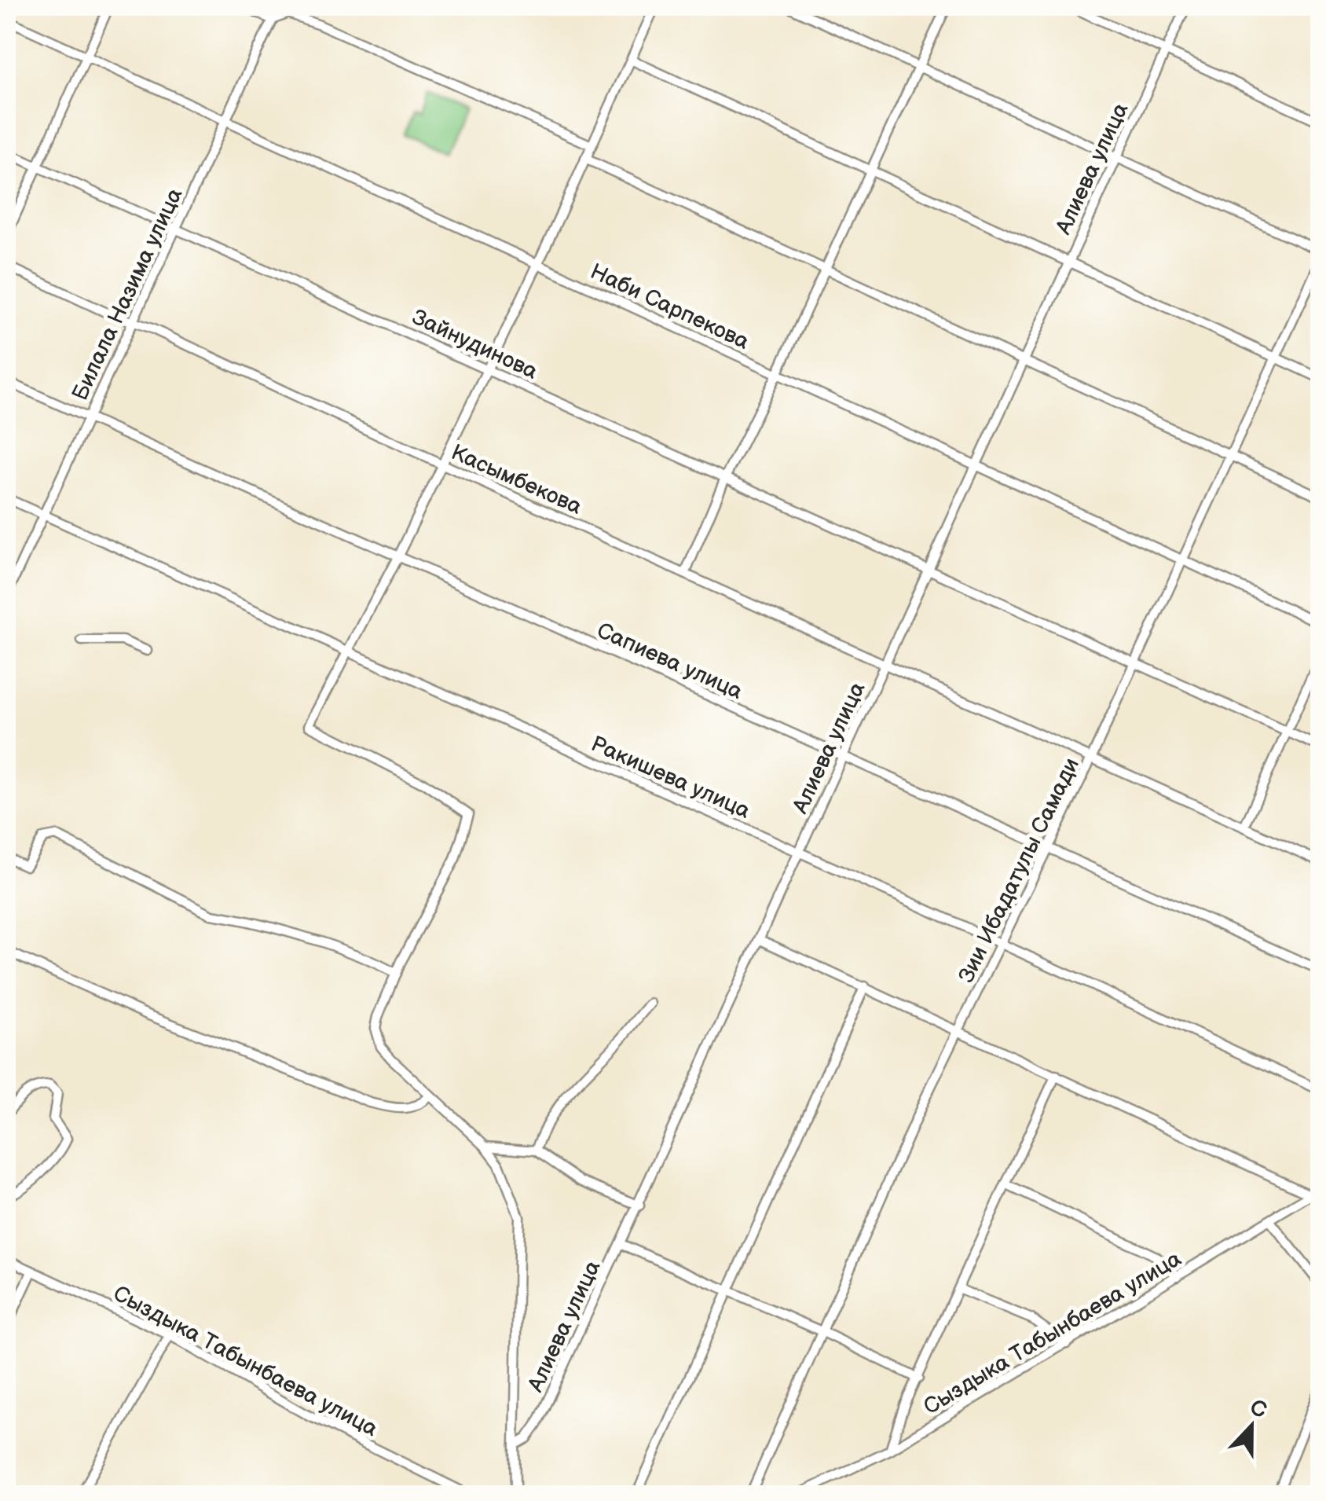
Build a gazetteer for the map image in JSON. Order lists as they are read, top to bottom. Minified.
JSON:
{"streets":{"street":["Алиева улица","Билала Назима улица","Наби Сарпекова","Зайнудинова","Касымбекова","Сапиева улица","Ракишева улица","Зии Ибадатулы Самади","Сыздыка Табынбаева улица"]},"crossings":[["Алиева улица","Наби Сарпекова"],["Алиева улица","Зайнудинова"],["Алиева улица","Касымбекова"],["Алиева улица","Сапиева улица"],["Алиева улица","Ракишева улица"],["Билала Назима улица","Наби Сарпекова"],["Билала Назима улица","Зайнудинова"],["Билала Назима улица","Касымбекова"],["Билала Назима улица","Сапиева улица"],["Билала Назима улица","Ракишева улица"],["Наби Сарпекова","Зии Ибадатулы Самади"],["Зайнудинова","Зии Ибадатулы Самади"],["Касымбекова","Зии Ибадатулы Самади"],["Сапиева улица","Зии Ибадатулы Самади"],["Ракишева улица","Зии Ибадатулы Самади"]],"north":"top"}
